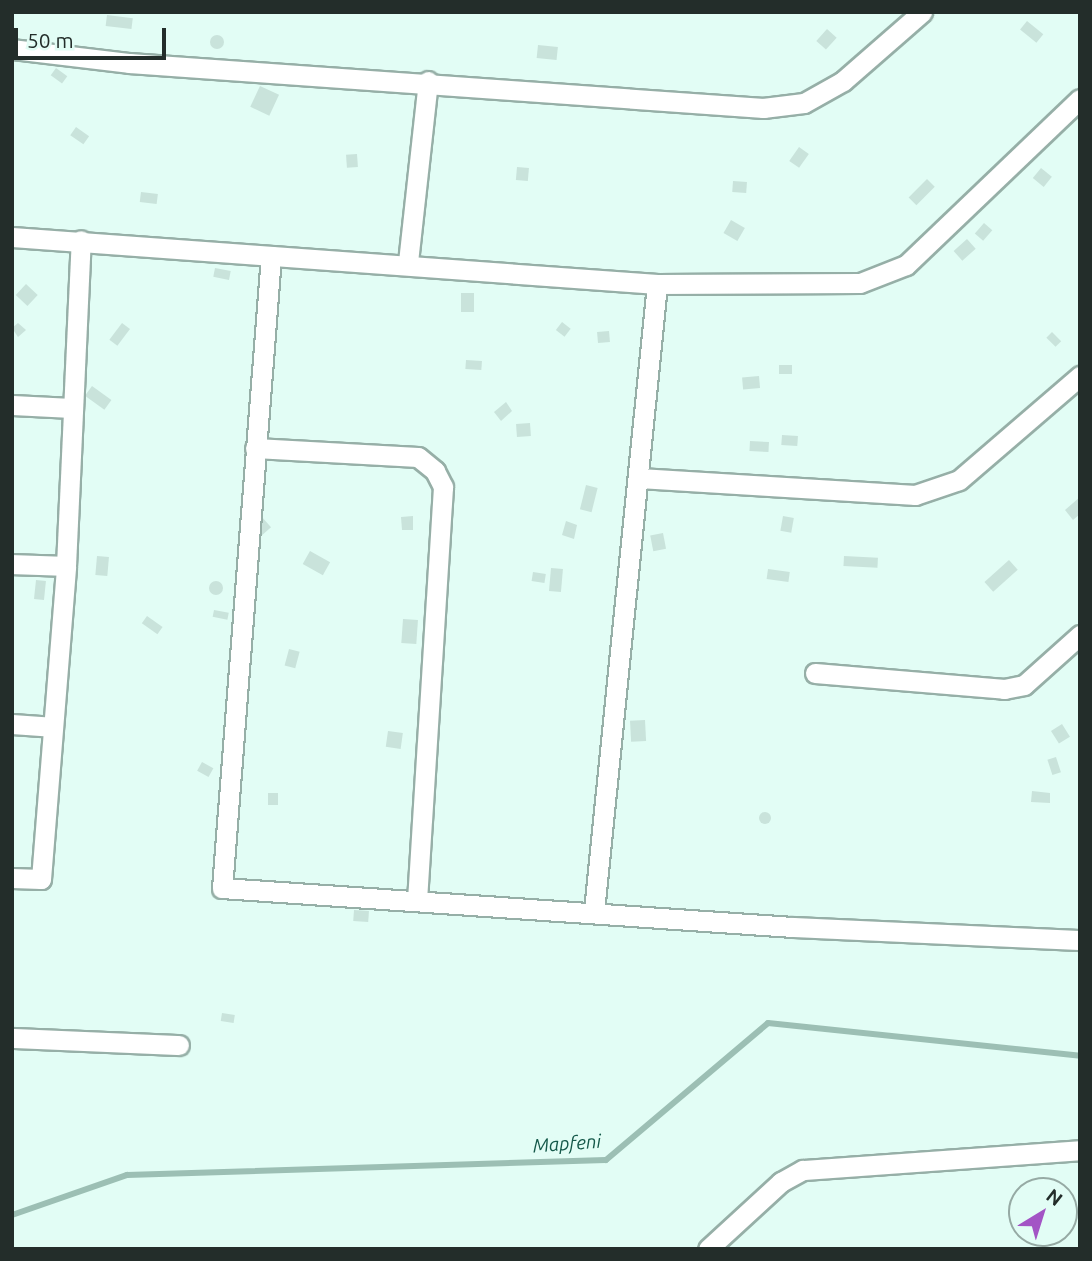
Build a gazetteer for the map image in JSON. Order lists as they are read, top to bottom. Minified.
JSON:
{"water":["Mapfeni"],"scale_bar":"50 m","north":"top right"}
